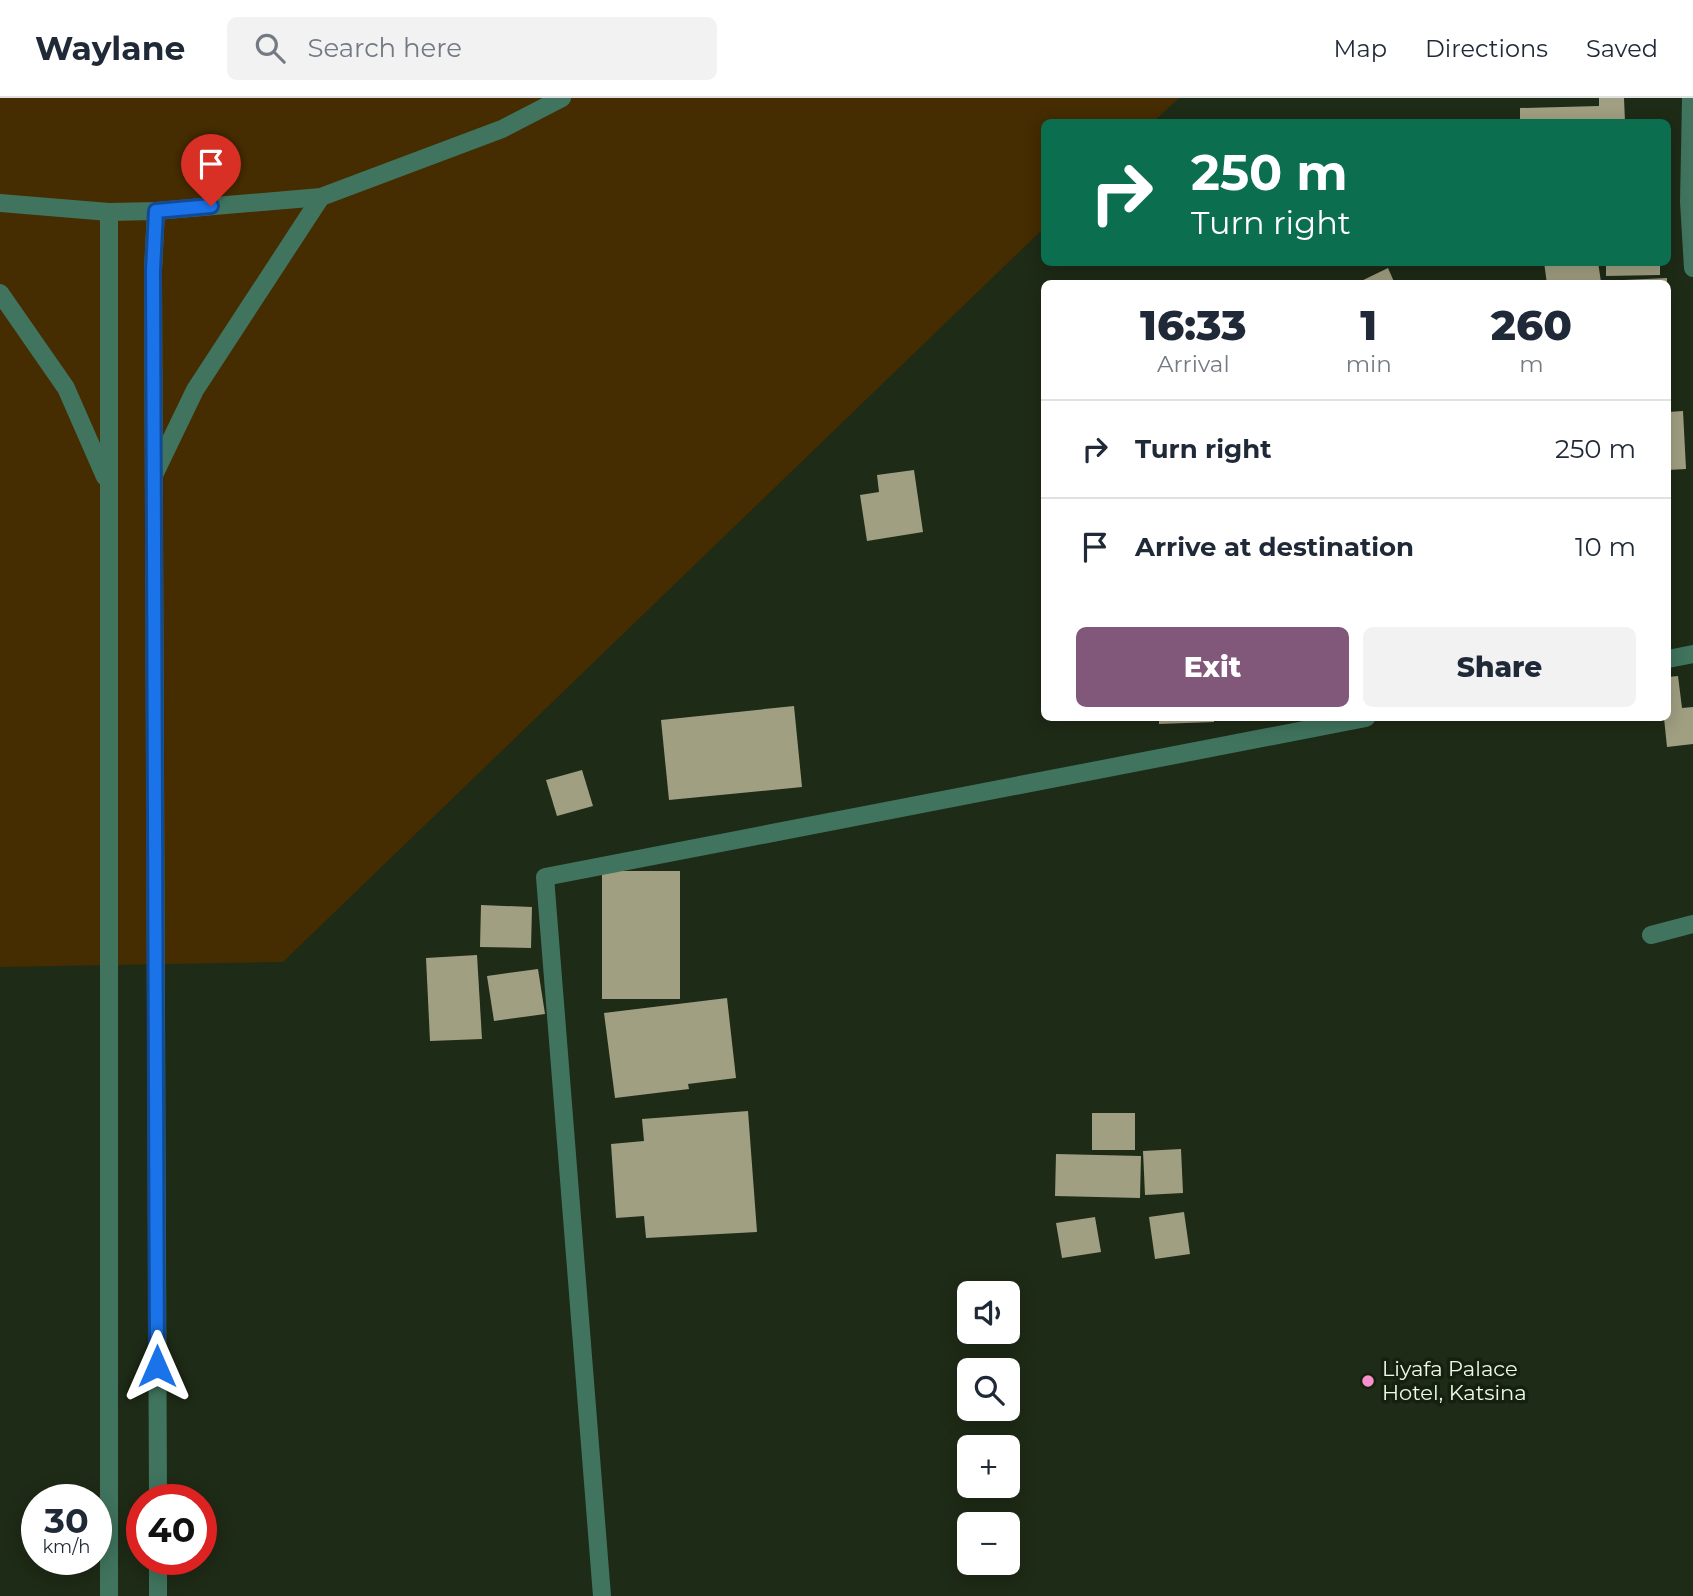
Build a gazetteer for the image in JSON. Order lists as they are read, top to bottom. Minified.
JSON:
{"places":["Liyafa Palace Hotel, Katsina"],"page":{"header":"Waylane","search":"Search here","nav":["Map","Directions","Saved"],"turn":["250 m","Turn right"],"eta":["16:33","Arrival","1","min","260","m"],"list":[{"name":"Turn right","value":"250 m"},{"name":"Arrive at destination","value":"10 m"}],"buttons":["Exit","Share"],"map_buttons":["+","−"],"speed":"30 km/h","limit":"40"}}
